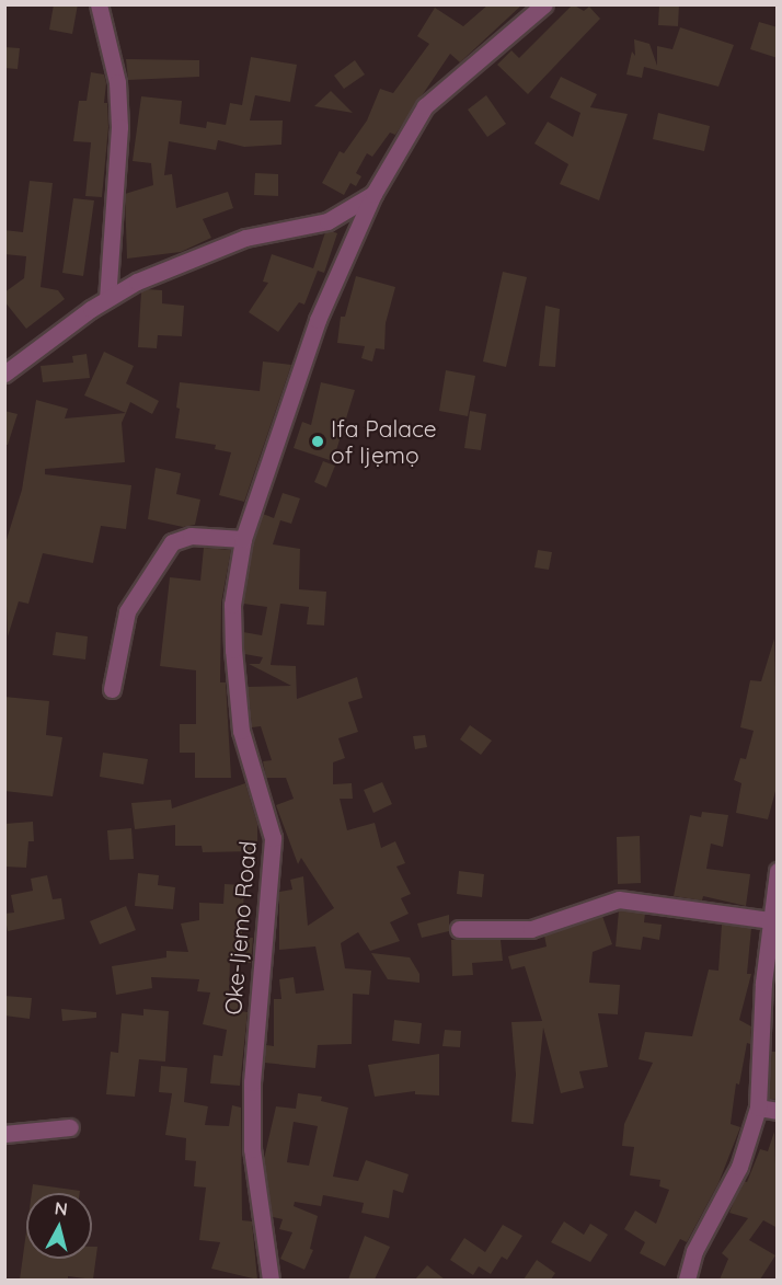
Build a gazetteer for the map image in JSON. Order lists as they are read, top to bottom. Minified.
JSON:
{"streets":{"street":["Oke-Ijemo Road"]},"places":["Ifa Palace of Ijẹmọ"],"north":"top"}
